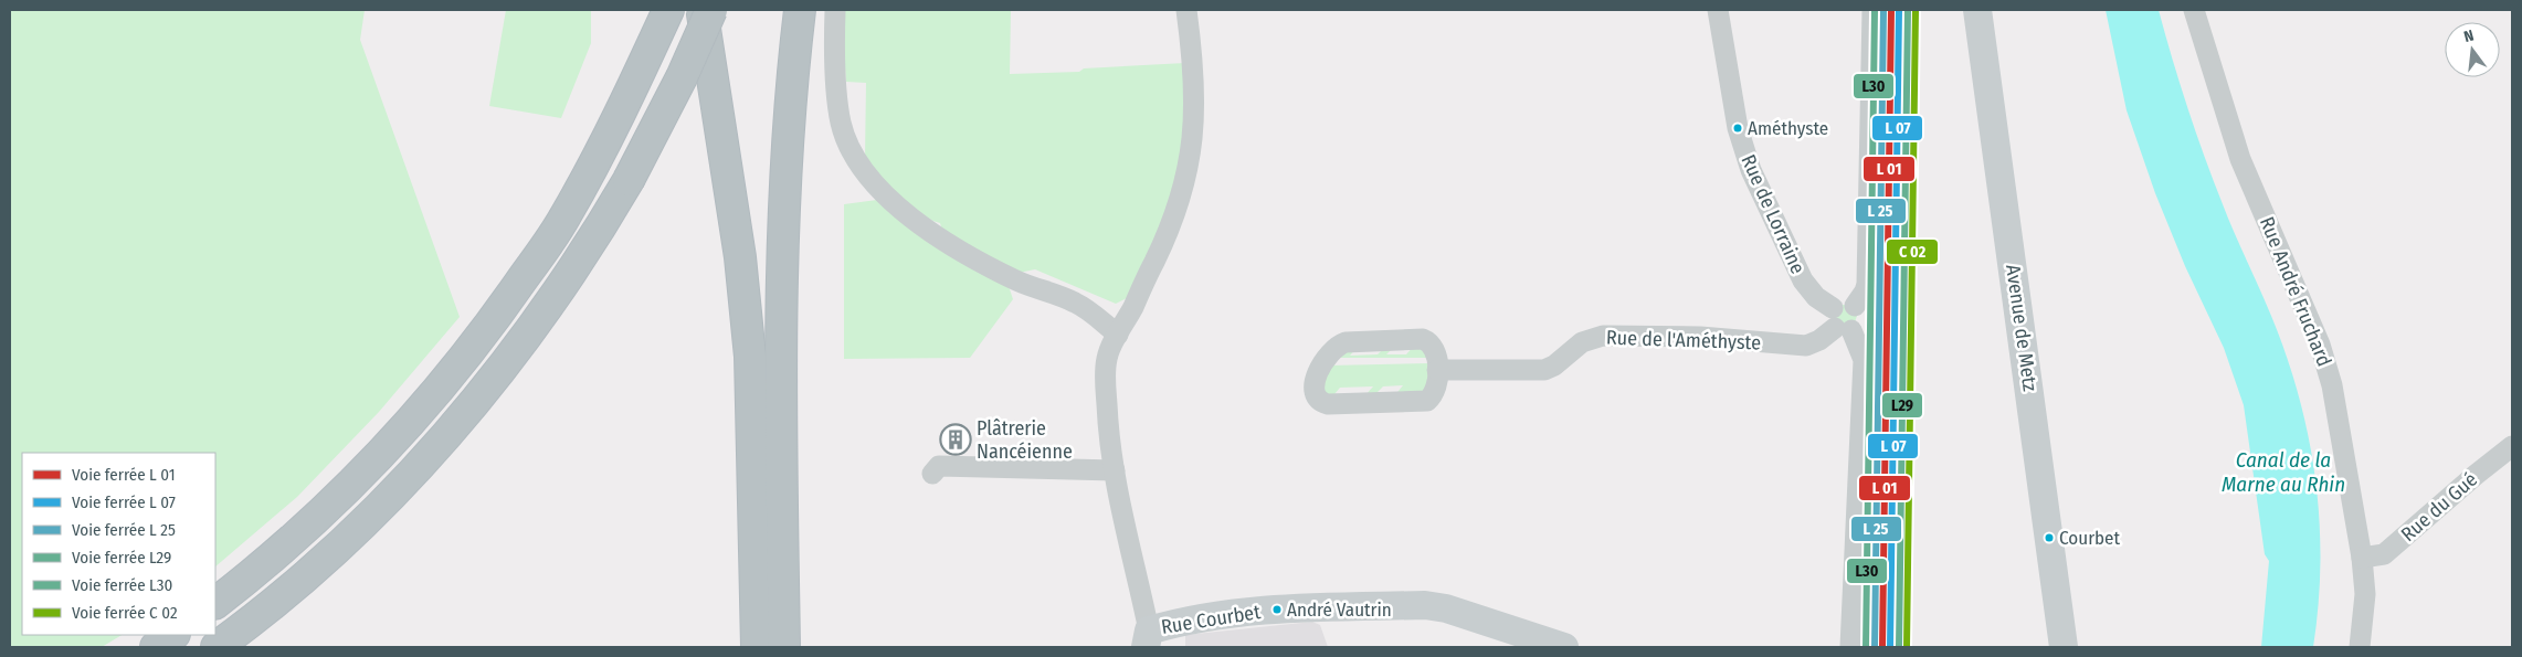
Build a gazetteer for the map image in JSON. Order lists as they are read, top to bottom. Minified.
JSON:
{"streets":{"main road":["Avenue de Metz","Rue Courbet"],"street":["Rue de Lorraine","Rue André Fruchard","Rue de l'Améthyste","Rue du Gué"]},"crossings":[["Rue de Lorraine","Rue de l'Améthyste"],["Rue André Fruchard","Rue du Gué"]],"water":["Canal de la Marne au Rhin"],"places":{"other":["Améthyste","Courbet","André Vautrin"],"building":["Plâtrerie Nancéienne"]},"lines":["rail line L29","rail line L30"],"legend":["Voie ferrée L 01","Voie ferrée L 07","Voie ferrée L 25","Voie ferrée L29","Voie ferrée L30","Voie ferrée C 02"],"north":"top"}
